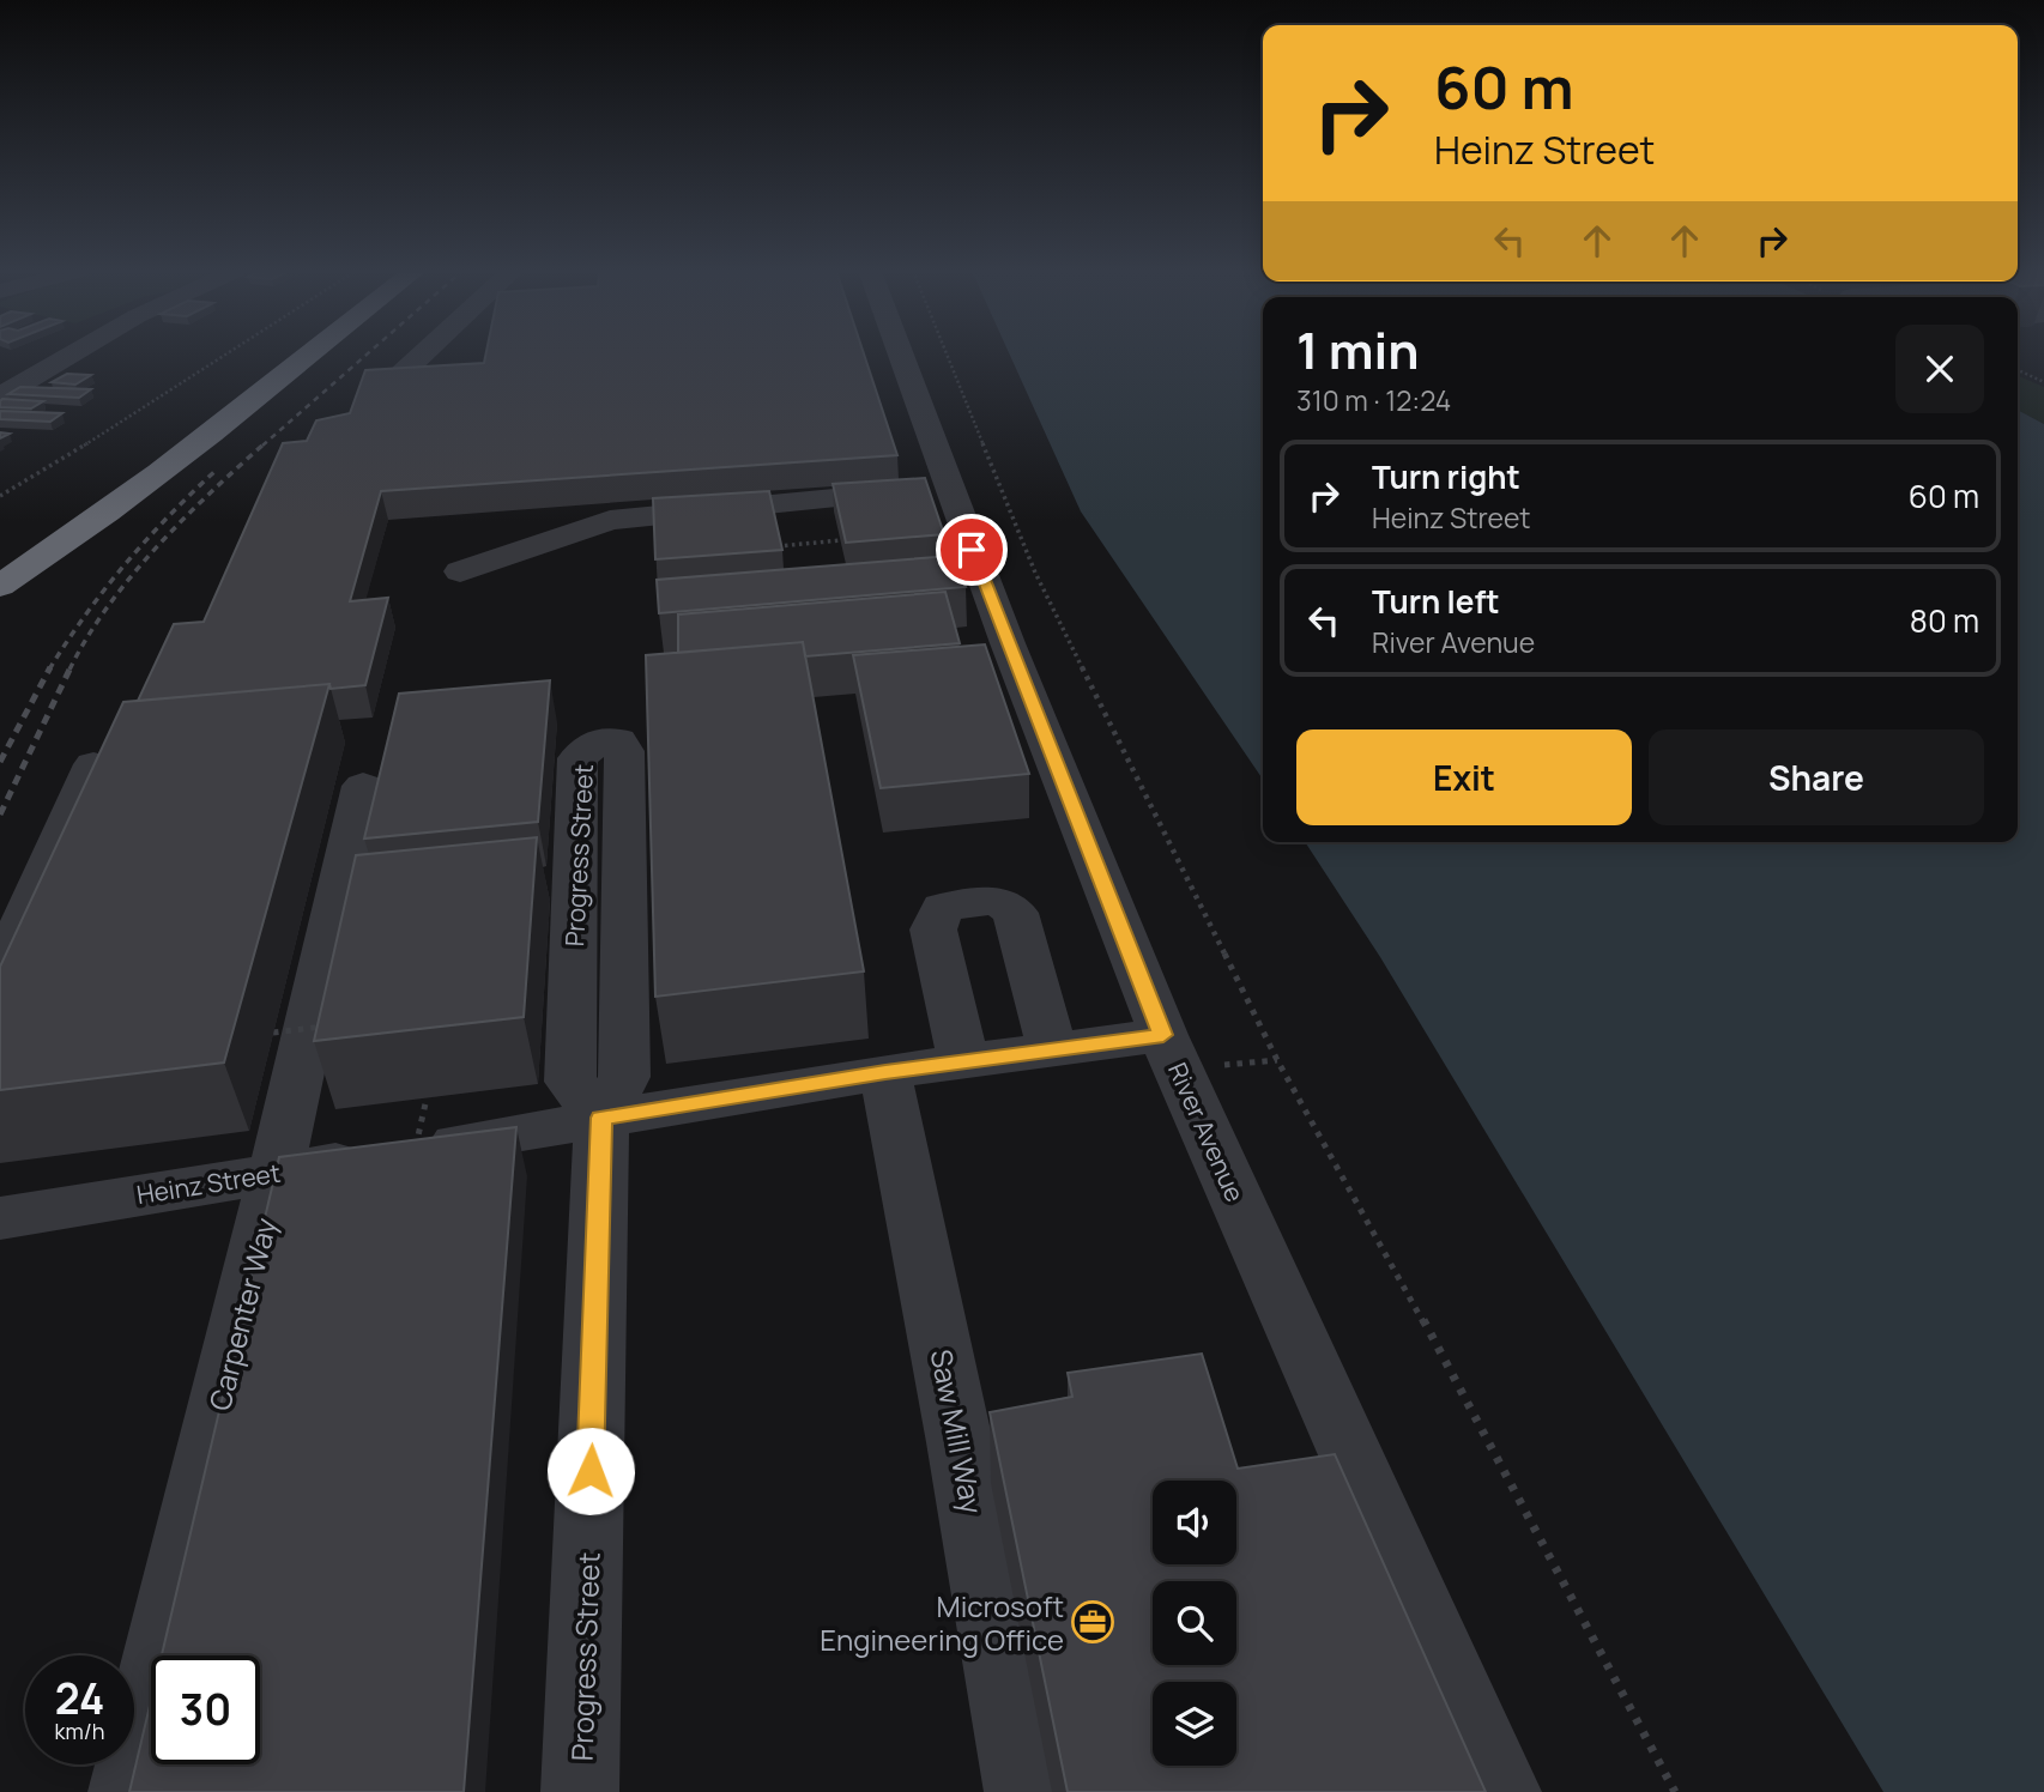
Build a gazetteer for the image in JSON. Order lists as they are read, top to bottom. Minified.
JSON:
{"streets":{"street":["Progress Street","River Avenue","Heinz Street","Carpenter Way","Saw Mill Way"]},"crossings":[["Progress Street","Heinz Street"],["River Avenue","Heinz Street"],["Heinz Street","Carpenter Way"],["Heinz Street","Saw Mill Way"]],"places":{"office":["Microsoft Engineering Office"]},"page":{"turn":["60 m","Heinz Street"],"heading":["1 min","310 m · 12:24"],"list":[{"name":"Turn right","note":"Heinz Street","value":"60 m"},{"name":"Turn left","note":"River Avenue","value":"80 m"}],"buttons":["Exit","Share"],"speed":"24 km/h","limit":"30"}}
